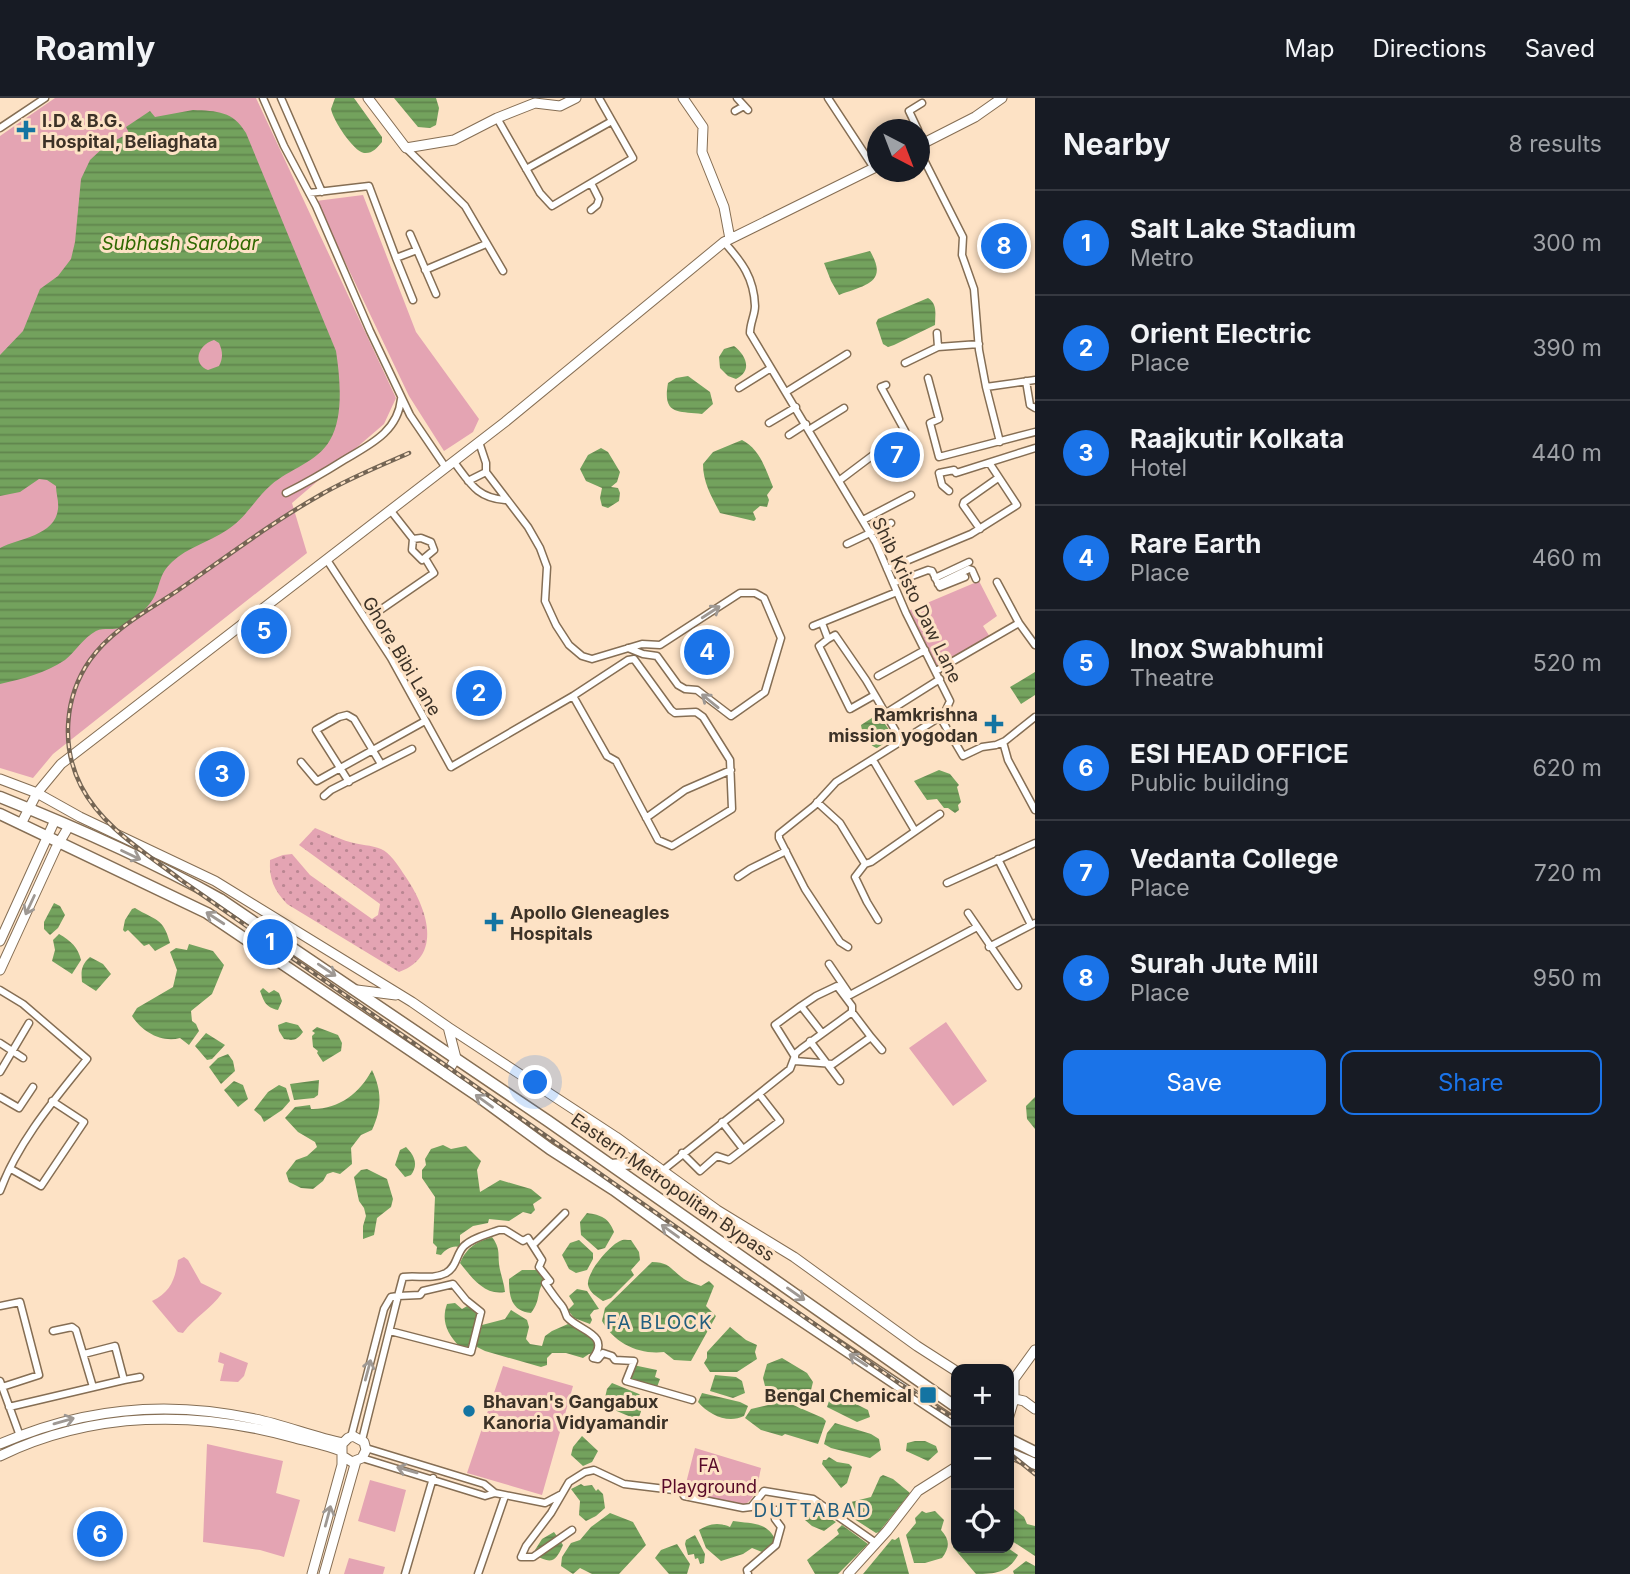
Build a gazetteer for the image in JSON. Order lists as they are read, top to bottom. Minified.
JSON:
{"streets":{"main road":["Eastern Metropolitan Bypass"],"street":["Shib Kristo Daw Lane","Ghore Bibi Lane"]},"districts":["FA BLOCK","DUTTABAD"],"water":["Subhash Sarobar"],"parks":["FA Playground"],"places":{"health":["I.D & B.G. Hospital, Beliaghata","Ramkrishna mission yogodan","Apollo Gleneagles Hospitals"],"transit":["Bengal Chemical"],"other":["Bhavan's Gangabux Kanoria Vidyamandir"]},"north":"bottom right","page":{"header":"Roamly","nav":["Map","Directions","Saved"],"heading":["Nearby","8 results"],"list":[{"mark":"1","name":"Salt Lake Stadium","note":"Metro","value":"300 m"},{"mark":"2","name":"Orient Electric","note":"Place","value":"390 m"},{"mark":"3","name":"Raajkutir Kolkata","note":"Hotel","value":"440 m"},{"mark":"4","name":"Rare Earth","note":"Place","value":"460 m"},{"mark":"5","name":"Inox Swabhumi","note":"Theatre","value":"520 m"},{"mark":"6","name":"ESI HEAD OFFICE","note":"Public building","value":"620 m"},{"mark":"7","name":"Vedanta College","note":"Place","value":"720 m"},{"mark":"8","name":"Surah Jute Mill","note":"Place","value":"950 m"}],"pins":["8","7","5","4","2","3","1","6"],"buttons":["Save","Share"],"map_buttons":["+","−"]}}
